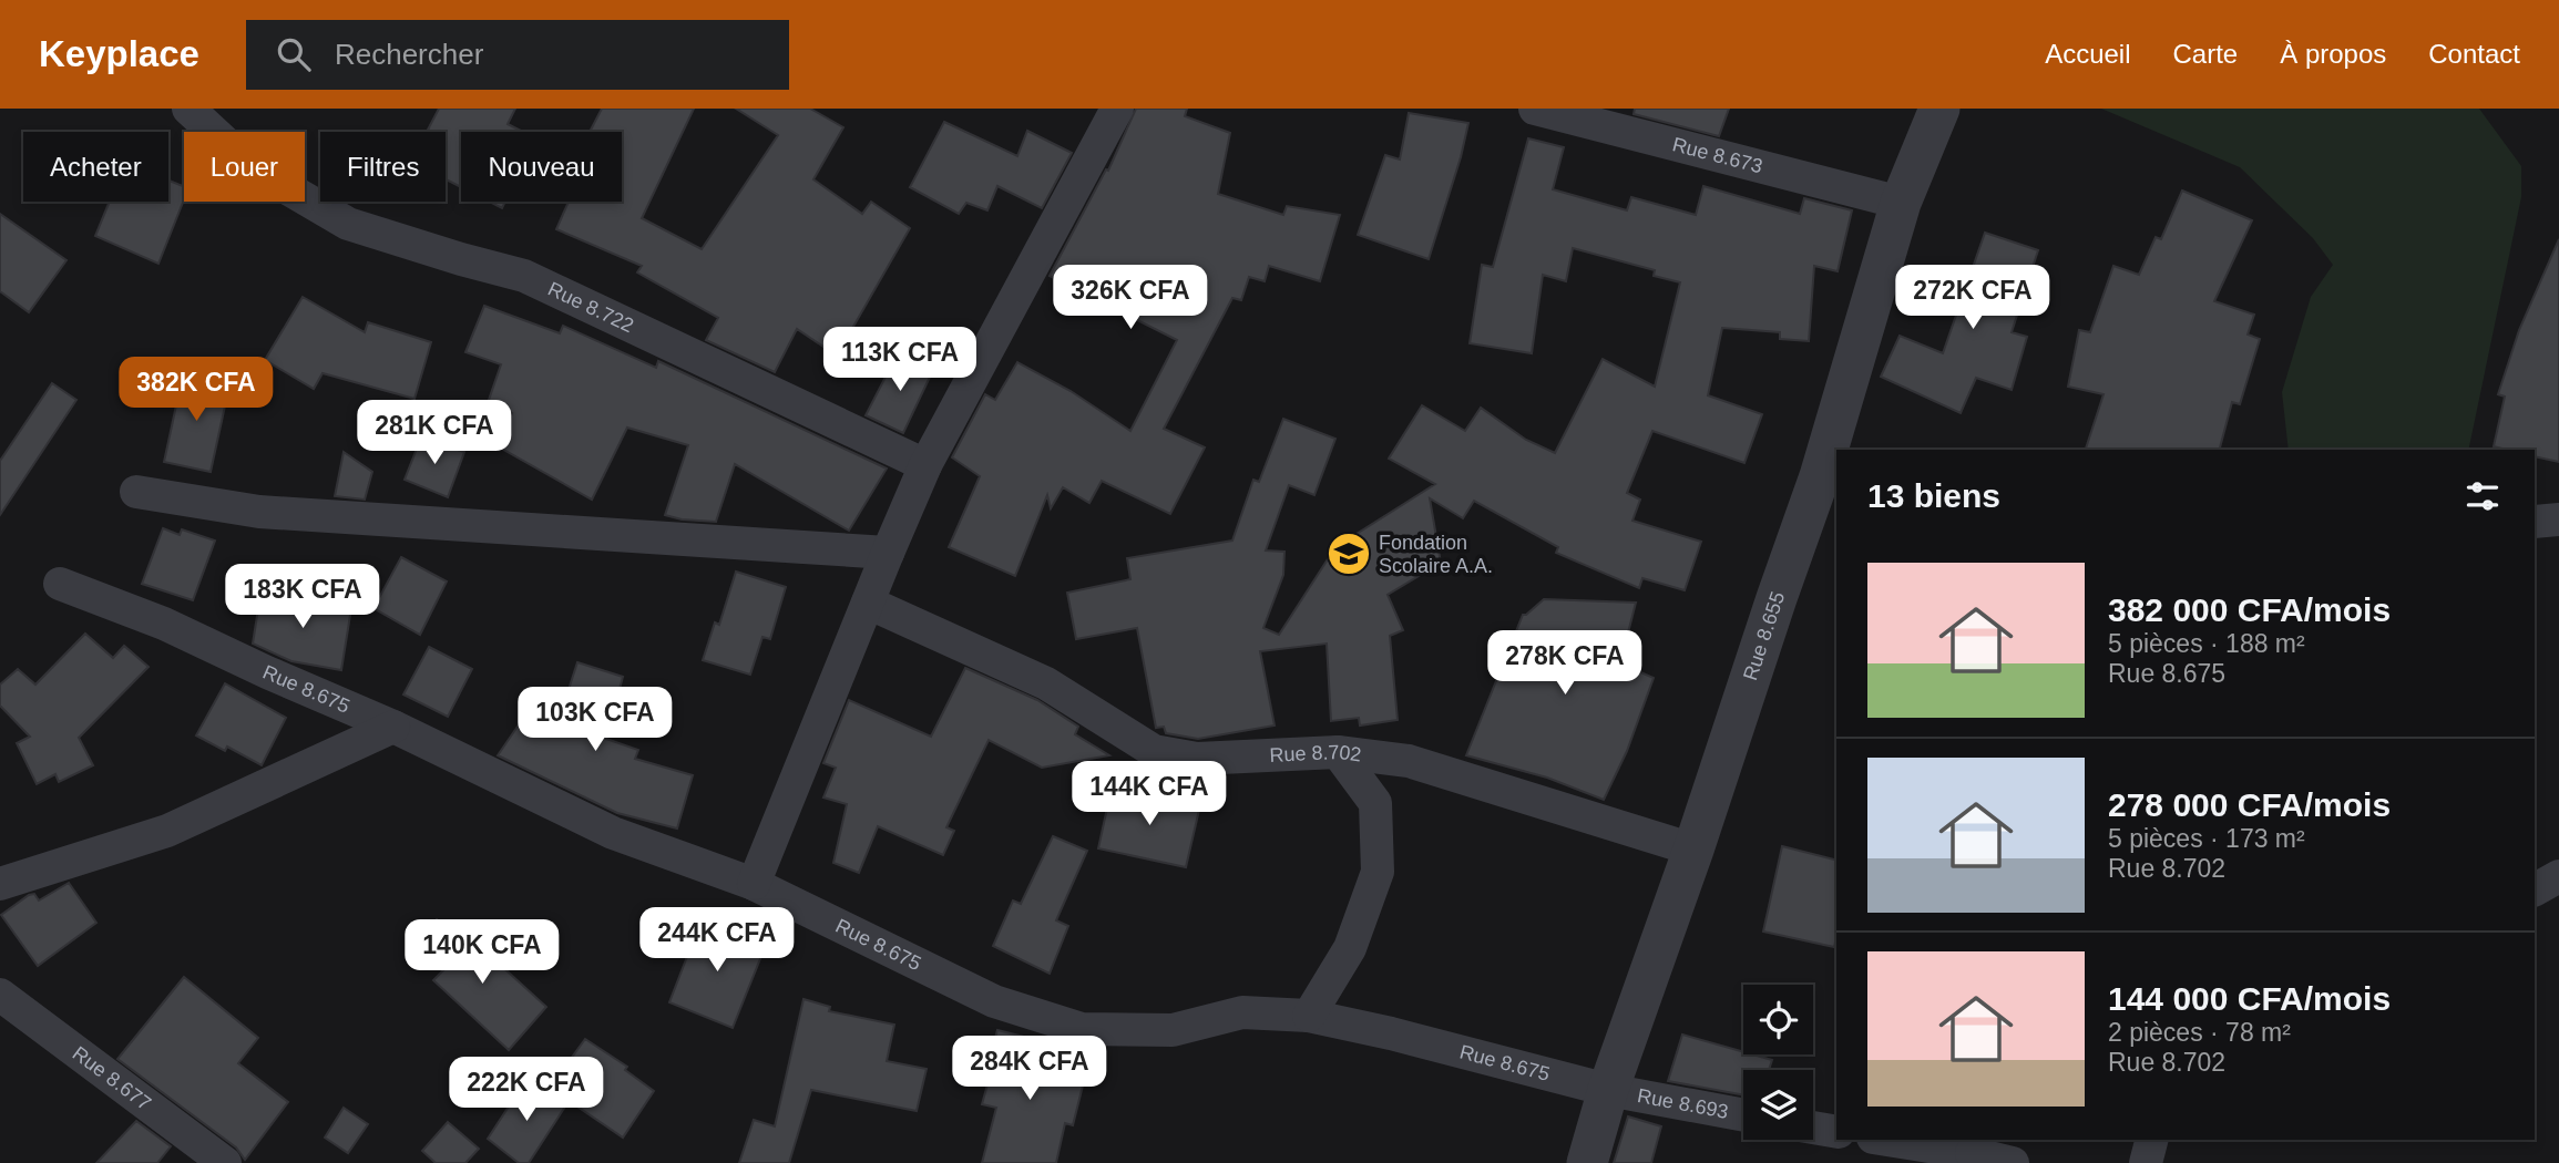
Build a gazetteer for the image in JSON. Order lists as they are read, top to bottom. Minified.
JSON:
{"streets":{"street":["Rue 8.673","Rue 8.722","Rue 8.655","Rue 8.675","Rue 8.702","Rue 8.677","Rue 8.693"]},"crossings":[["Rue 8.673","Rue 8.655"],["Rue 8.655","Rue 8.675"],["Rue 8.655","Rue 8.702"],["Rue 8.655","Rue 8.693"],["Rue 8.675","Rue 8.693"]],"places":{"school or university":["Fondation Scolaire A.A."]},"page":{"header":"Keyplace","search":"Rechercher","nav":["Accueil","Carte","À propos","Contact"],"chip":["Acheter","Louer","Filtres","Nouveau"],"price":["326K CFA","272K CFA","113K CFA","382K CFA","281K CFA","183K CFA","278K CFA","103K CFA","144K CFA","244K CFA","140K CFA","284K CFA","222K CFA"],"heading":"13 biens","list":[{"name":"382 000 CFA/mois","note":"5 pièces · 188 m² · Rue 8.675"},{"name":"278 000 CFA/mois","note":"5 pièces · 173 m² · Rue 8.702"},{"name":"144 000 CFA/mois","note":"2 pièces · 78 m² · Rue 8.702"}]}}
